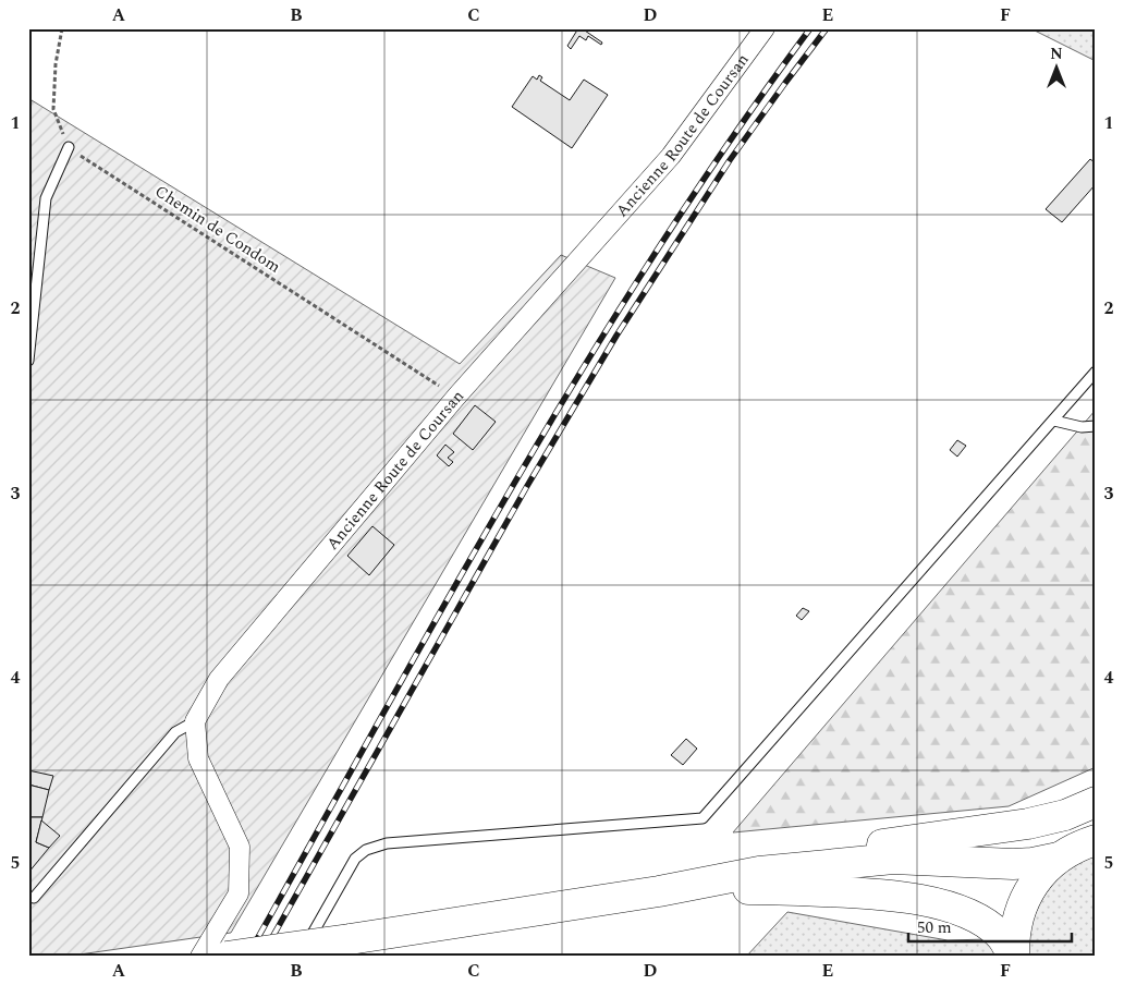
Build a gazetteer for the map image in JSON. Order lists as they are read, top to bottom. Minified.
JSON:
{"streets":{"street":["Ancienne Route de Coursan"],"path":["Chemin de Condom"]},"crossings":[["Ancienne Route de Coursan","Chemin de Condom"]],"scale_bar":"50 m","north":"top","grid":{"columns":["A","B","C","D","E","F"],"rows":["1","2","3","4","5"]}}
